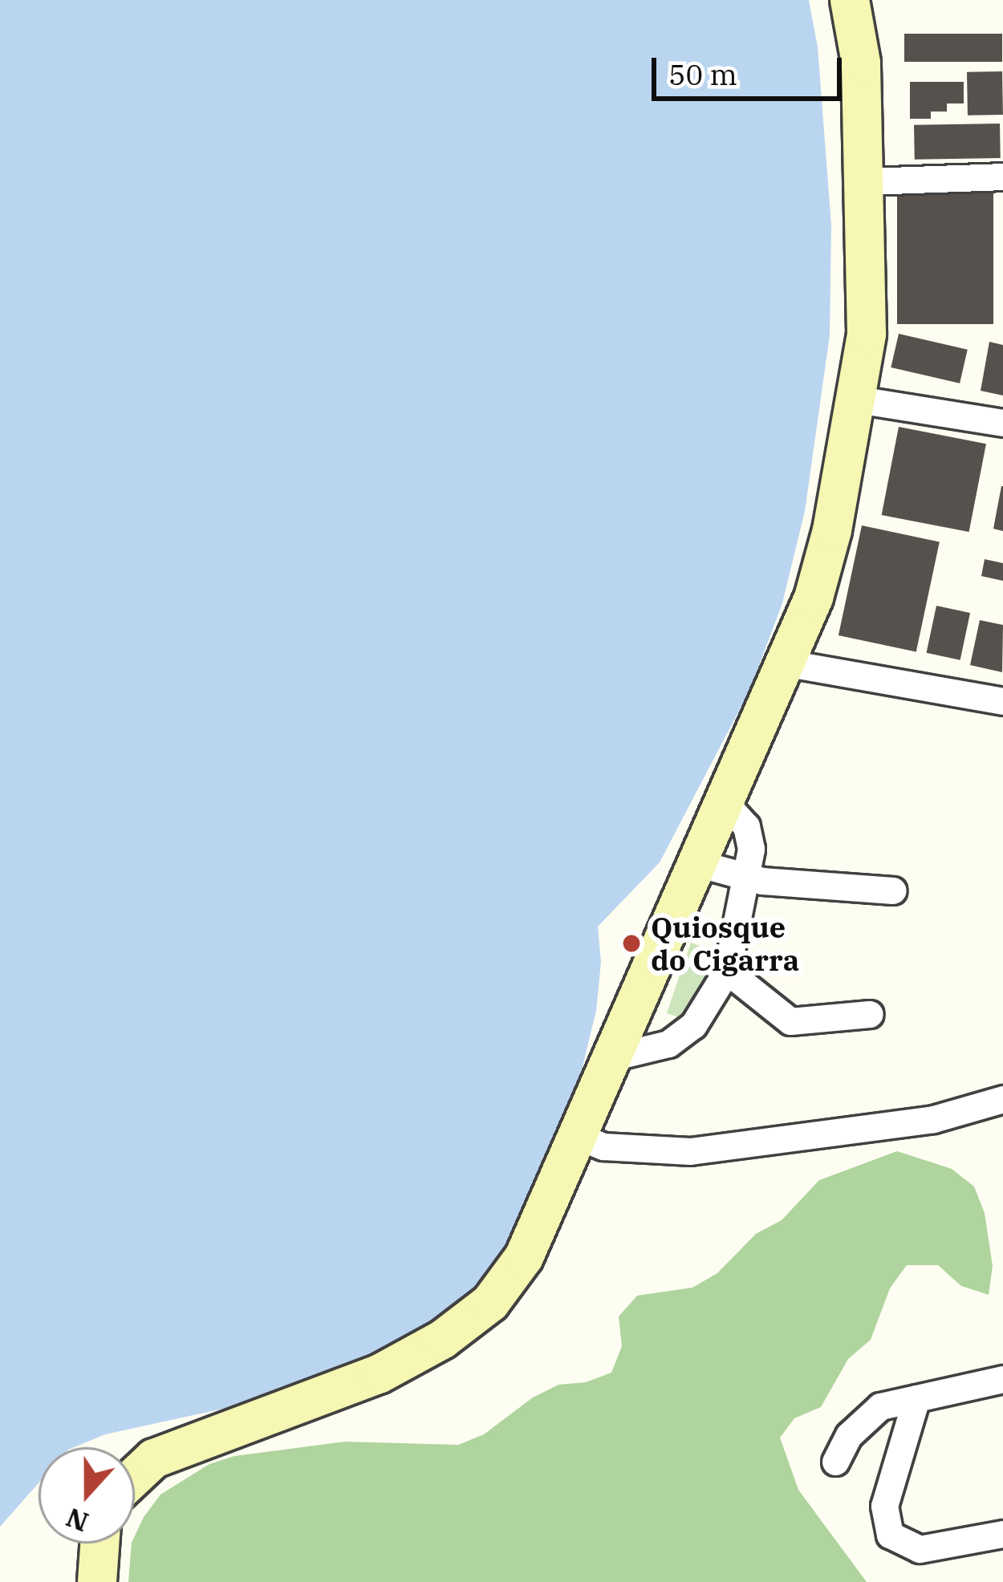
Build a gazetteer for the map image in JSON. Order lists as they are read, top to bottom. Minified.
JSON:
{"places":["Quiosque do Cigarra"],"scale_bar":"50 m","north":"bottom"}
